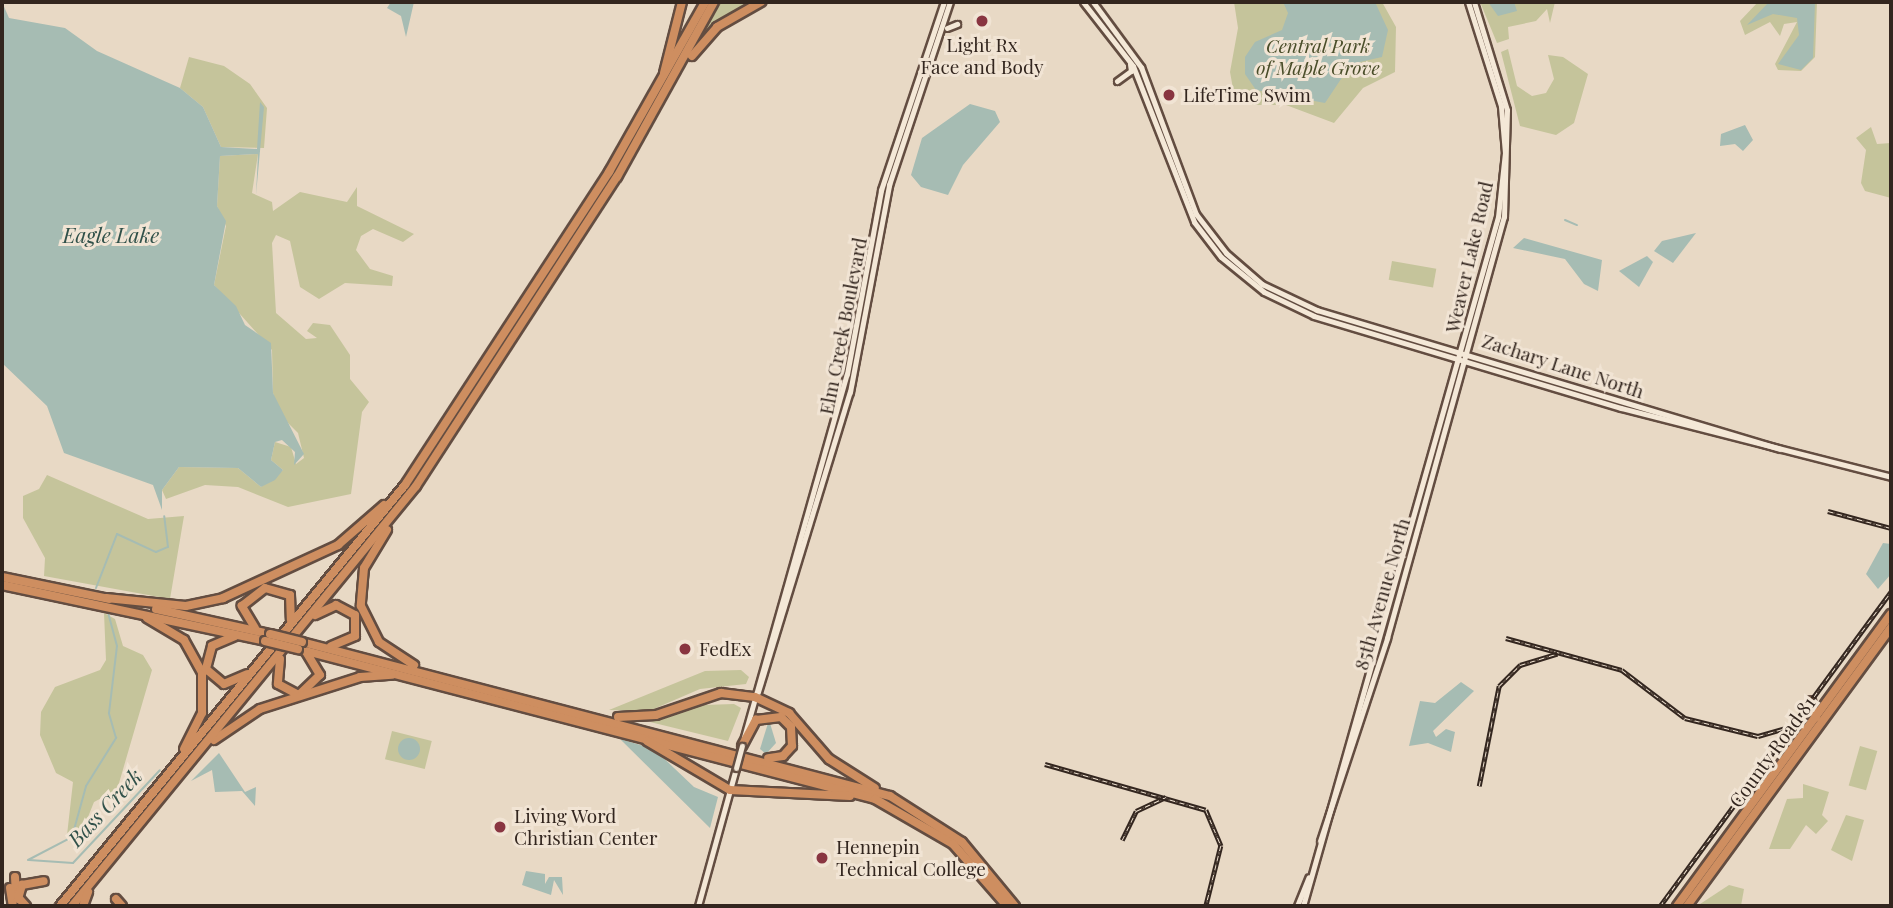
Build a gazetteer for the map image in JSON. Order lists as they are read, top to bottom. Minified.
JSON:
{"streets":{"highway":["County Road 81"],"main road":["Weaver Lake Road","Elm Creek Boulevard","Zachary Lane North","85th Avenue North"]},"crossings":[["Weaver Lake Road","Zachary Lane North"],["Weaver Lake Road","85th Avenue North"],["Zachary Lane North","85th Avenue North"]],"water":["Eagle Lake","Bass Creek"],"parks":["Central Park of Maple Grove"],"places":["Light Rx Face and Body","LifeTime Swim","FedEx","Living Word Christian Center","Hennepin Technical College"]}
